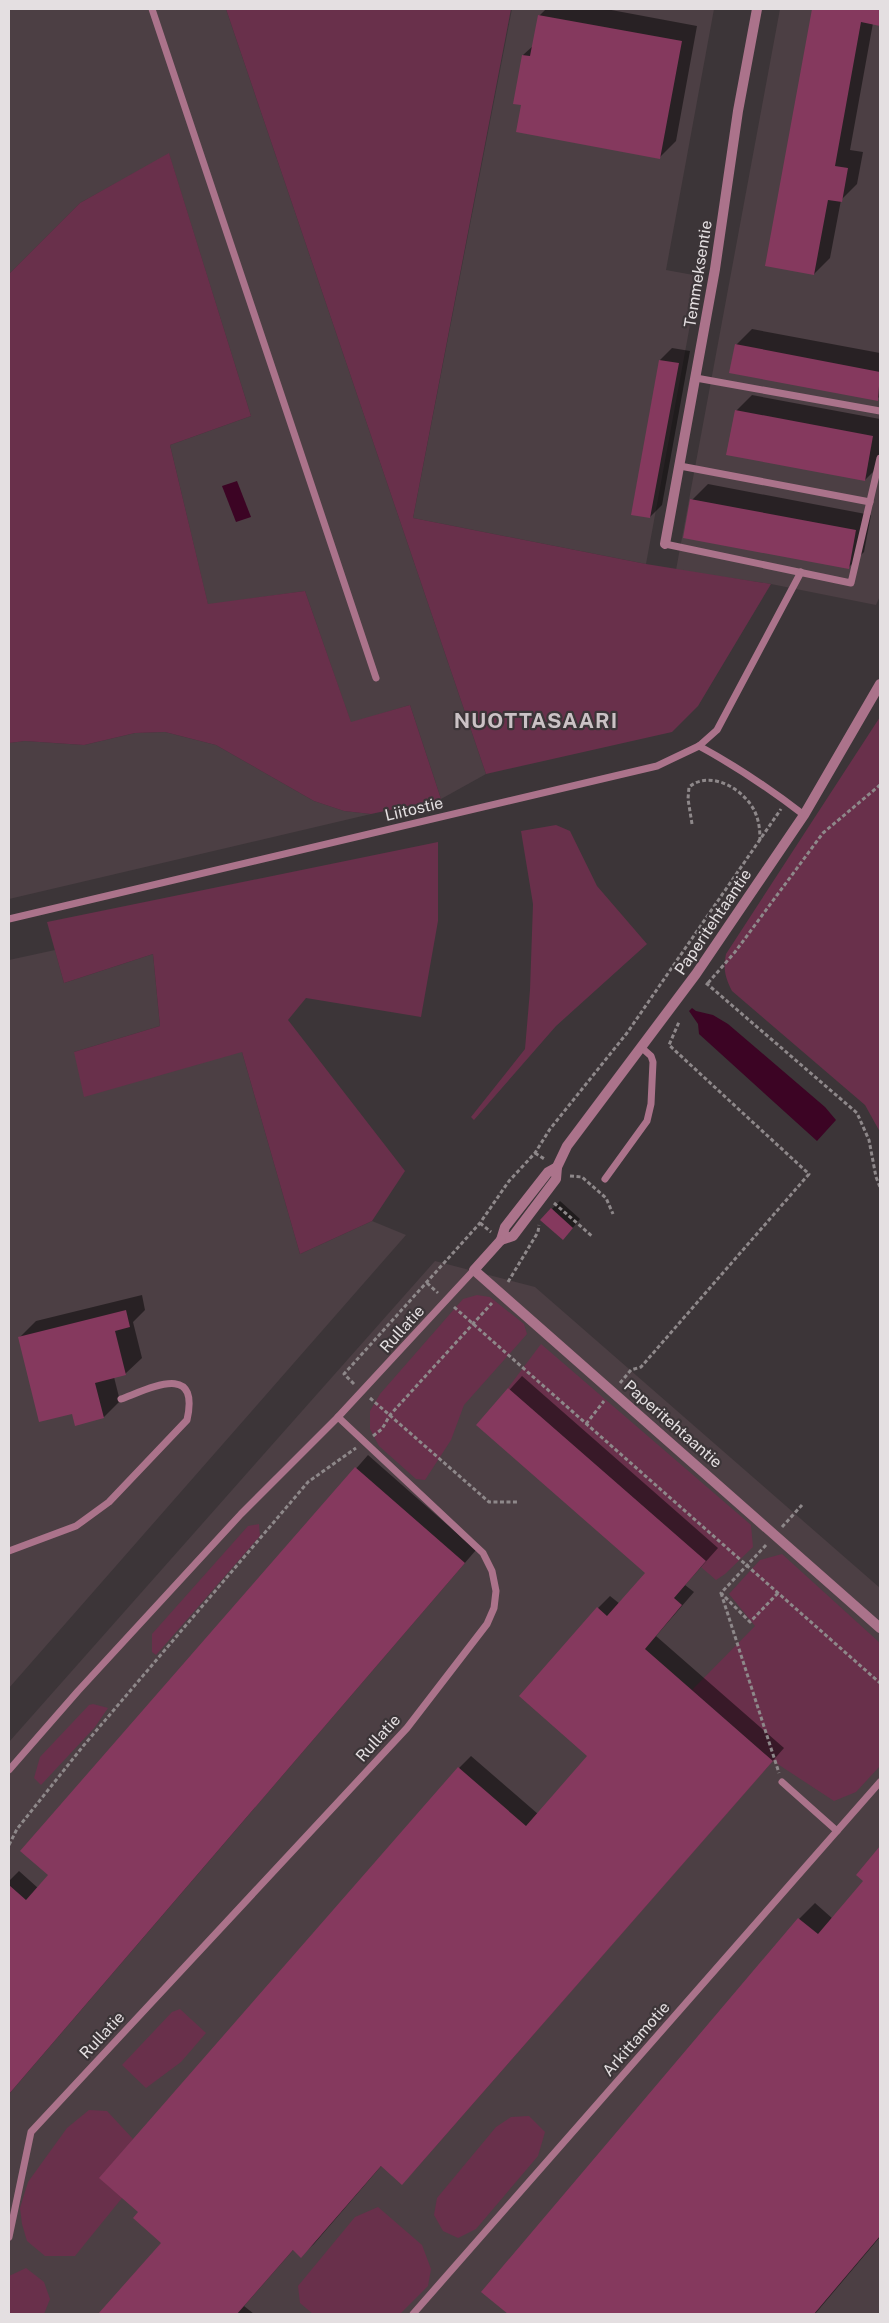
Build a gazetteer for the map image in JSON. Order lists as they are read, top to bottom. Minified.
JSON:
{"streets":{"street":["Temmeksentie","Paperitehtaantie"],"lane":["Liitostie","Rullatie","Arkittamotie"]},"crossings":[["Paperitehtaantie","Rullatie"]],"districts":["NUOTTASAARI"]}
